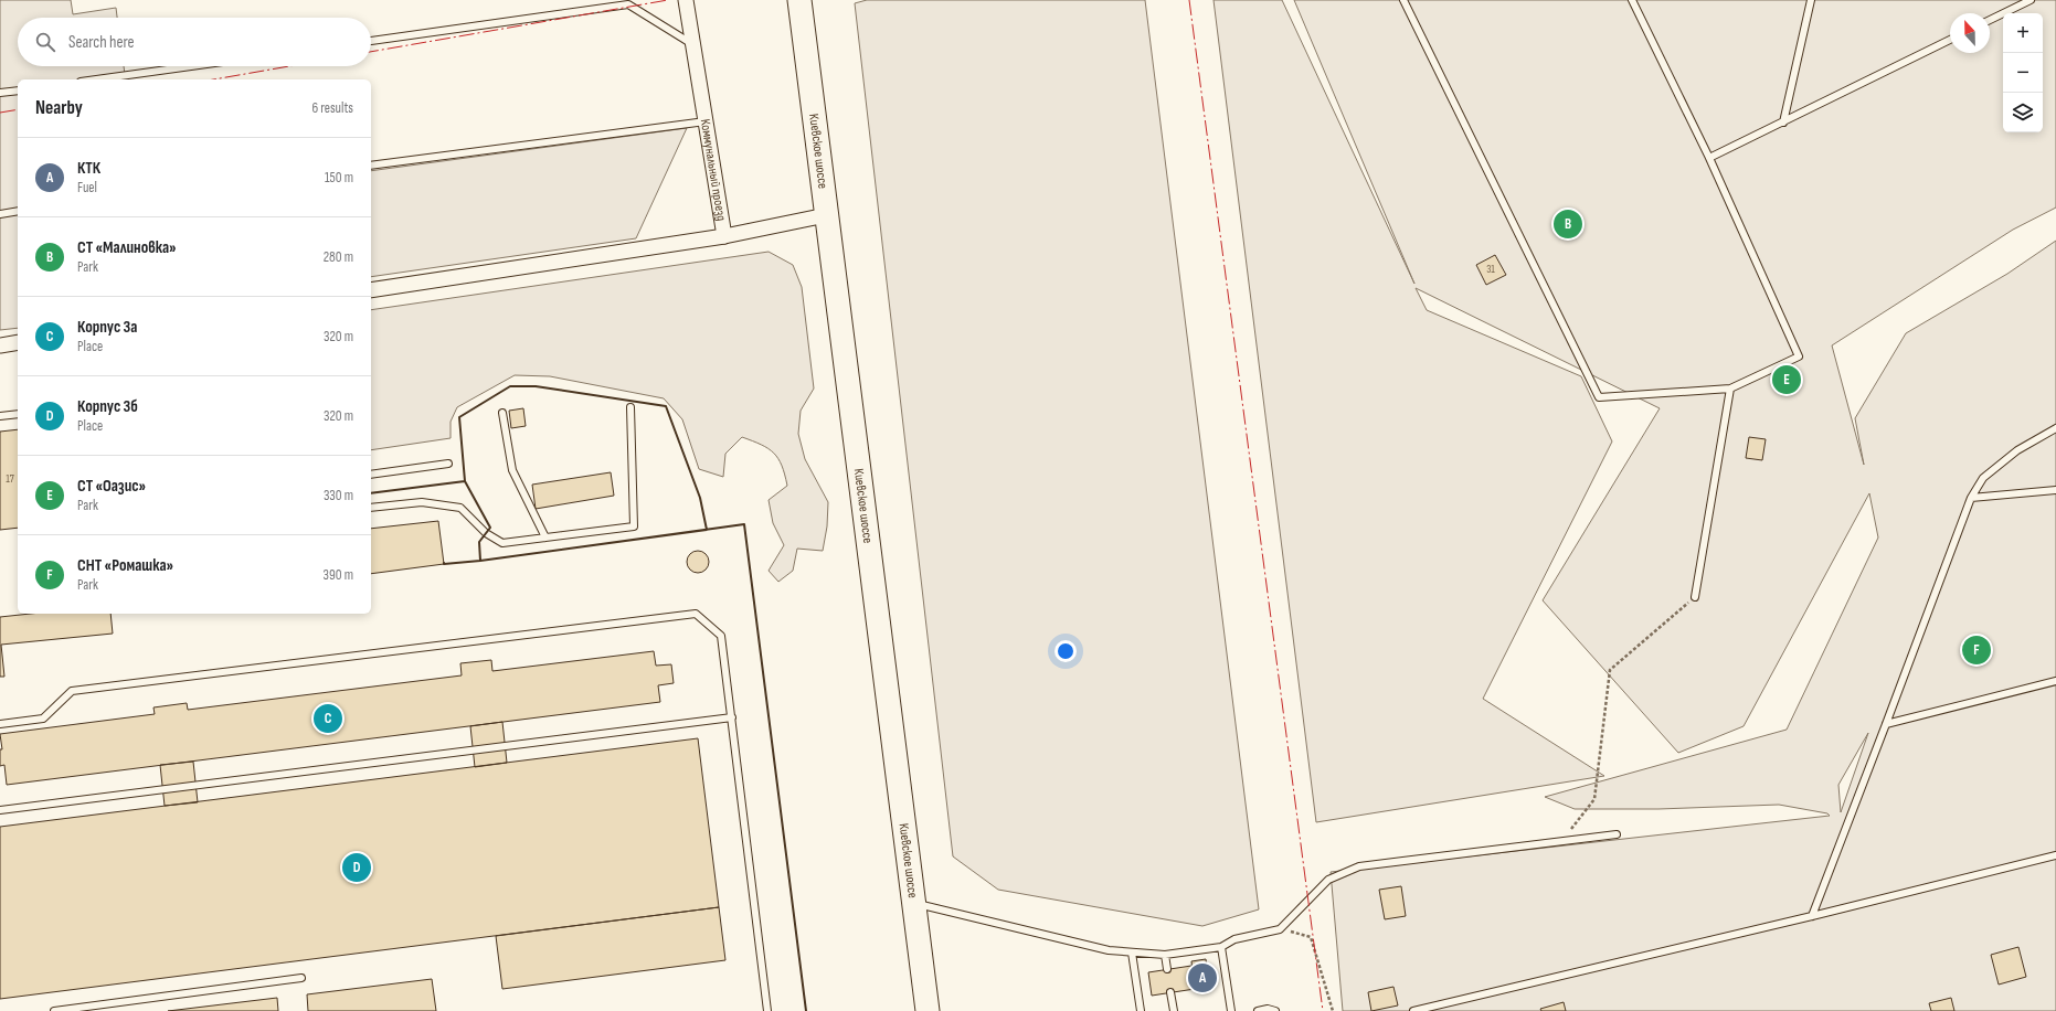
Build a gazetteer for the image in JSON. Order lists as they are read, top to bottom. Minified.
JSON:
{"streets":{"highway":["Киевское шоссе"],"street":["Коммунальный проезд"]},"crossings":[["Киевское шоссе","Коммунальный проезд"]],"house_numbers":["31","17"],"north":"top","page":{"map_buttons":["+","−"],"search":"Search here","heading":["Nearby","6 results"],"list":[{"mark":"A","name":"КТК","note":"Fuel","value":"150 m"},{"mark":"B","name":"СТ «Малиновка»","note":"Park","value":"280 m"},{"mark":"C","name":"Корпус 3a","note":"Place","value":"320 m"},{"mark":"D","name":"Корпус 3б","note":"Place","value":"320 m"},{"mark":"E","name":"СТ «Оазис»","note":"Park","value":"330 m"},{"mark":"F","name":"СНТ «Ромашка»","note":"Park","value":"390 m"}],"pins":["B","E","F","C","D","A"]}}
